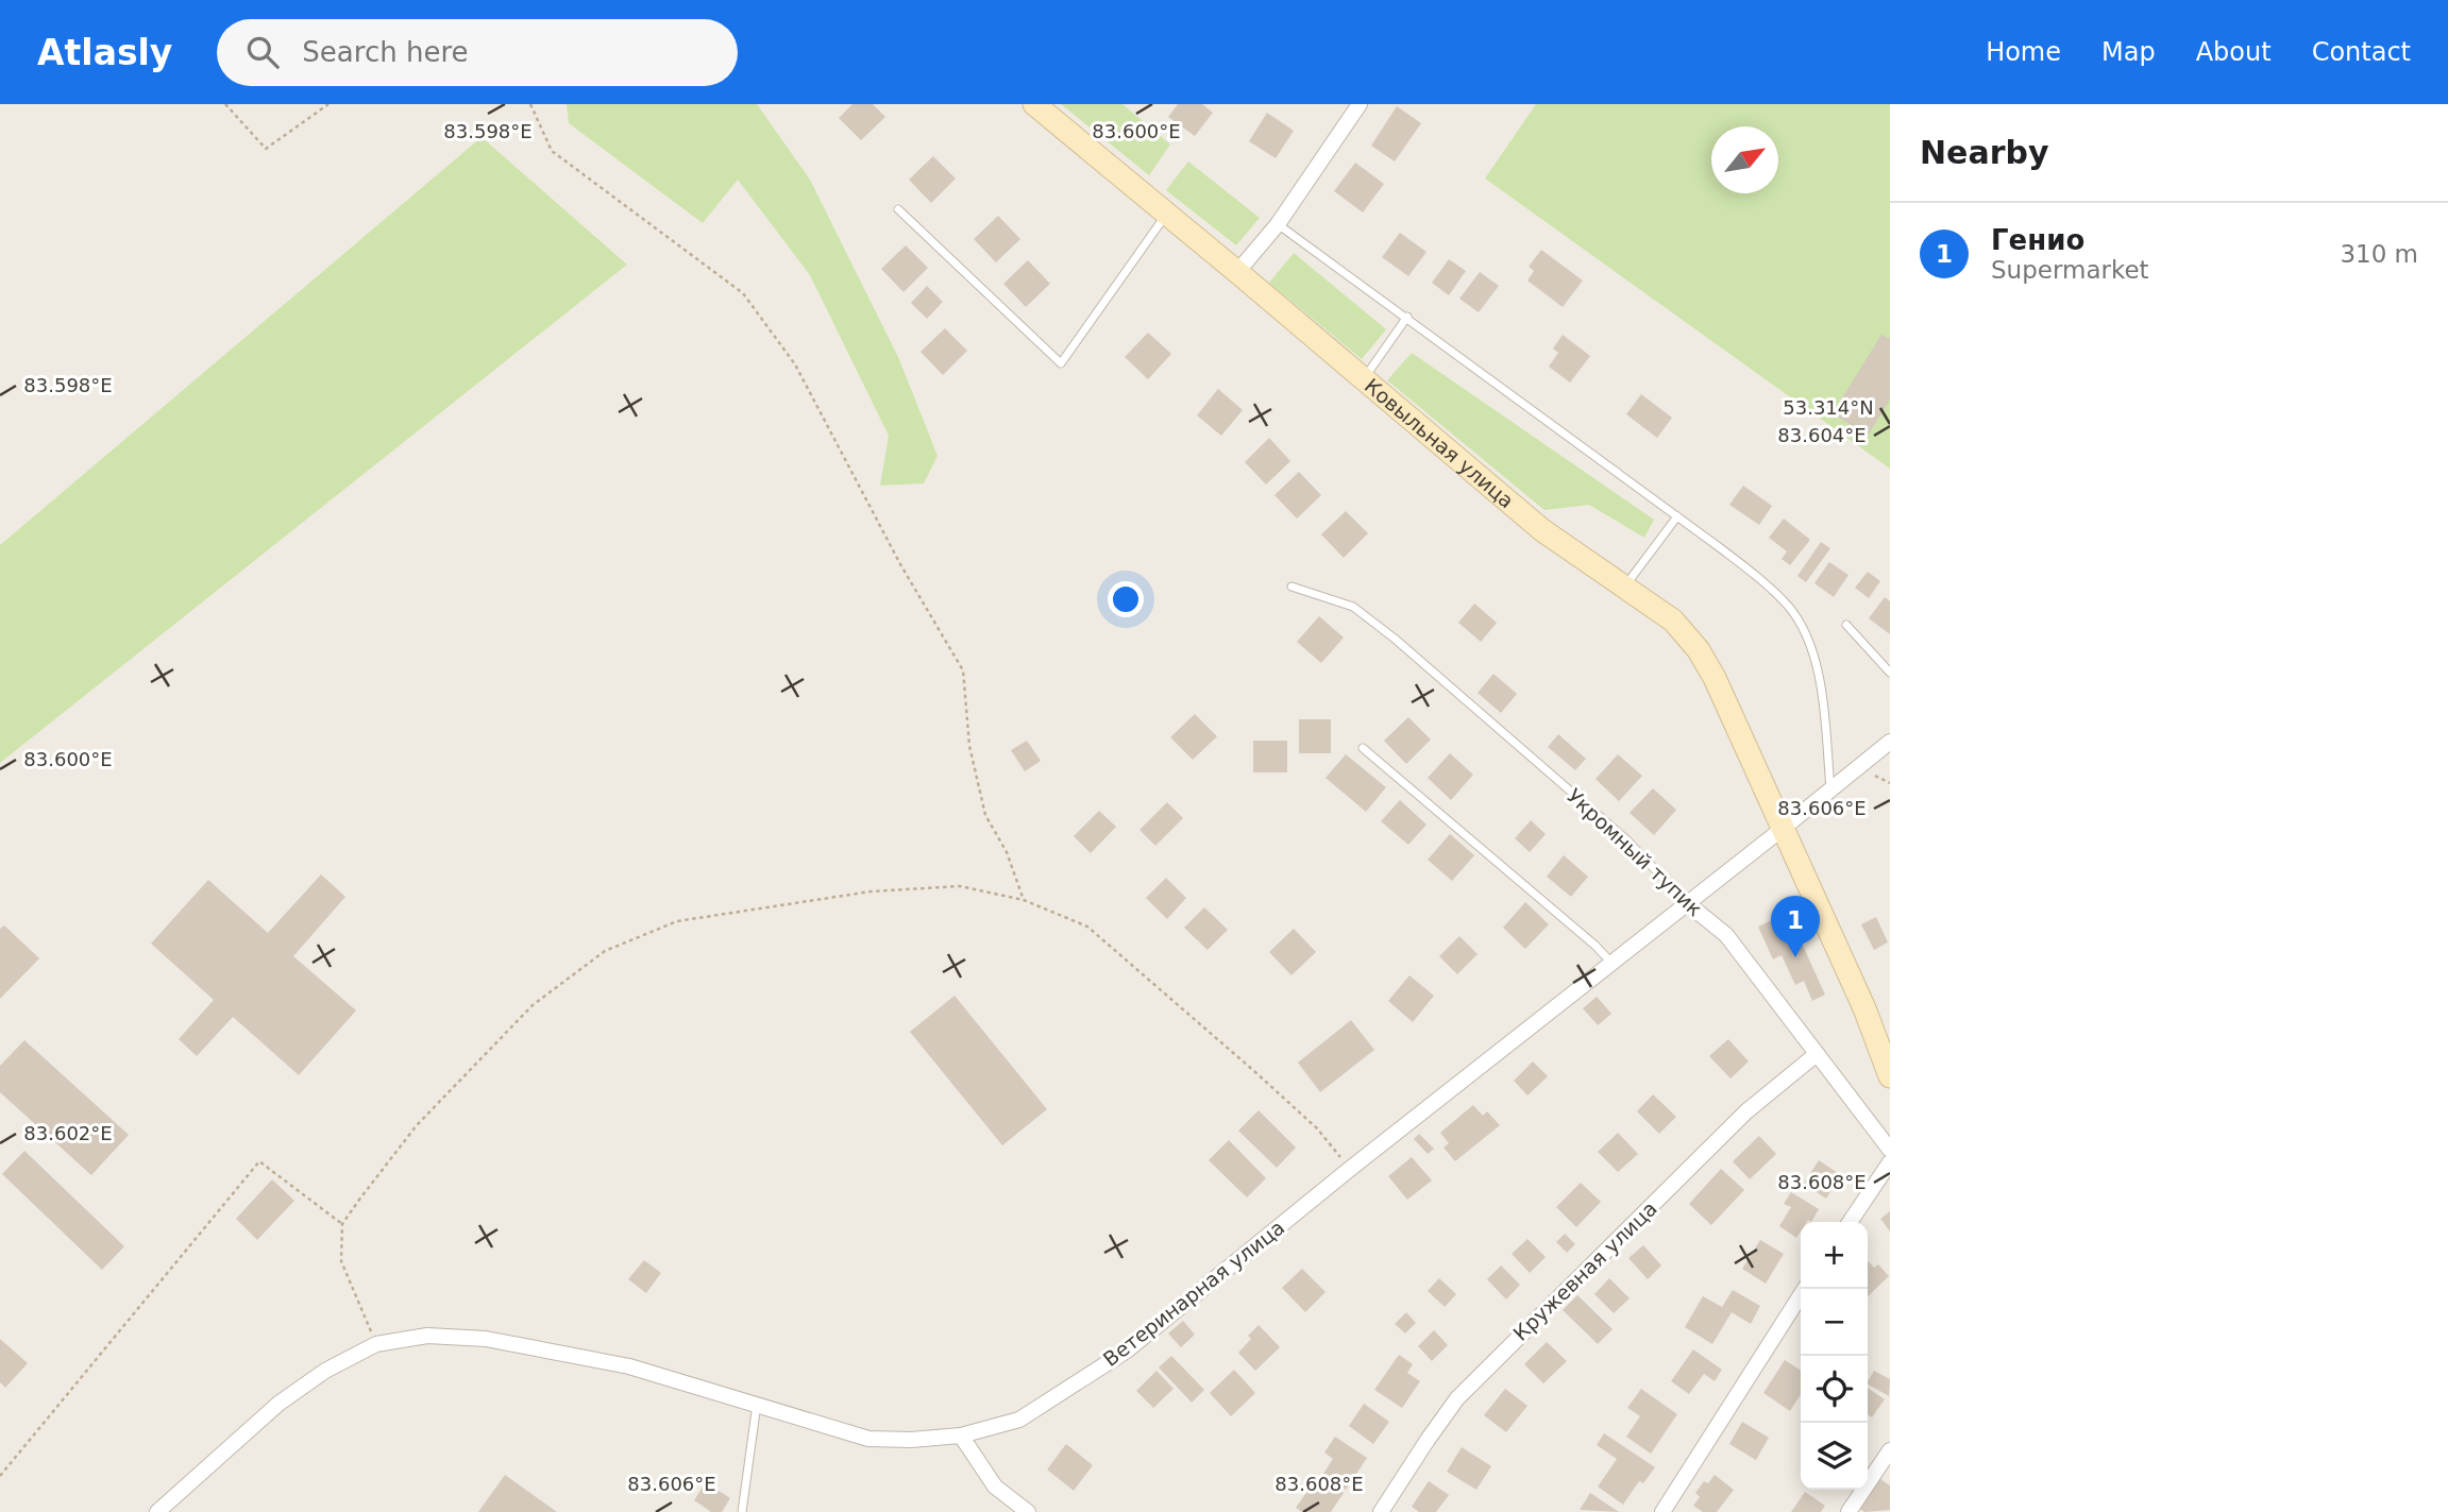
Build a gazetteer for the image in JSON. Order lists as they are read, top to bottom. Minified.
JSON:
{"streets":{"street":["Ковыльная улица","Укромный тупик","Кружевная улица","Ветеринарная улица"]},"crossings":[["Ковыльная улица","Ветеринарная улица"],["Укромный тупик","Кружевная улица"],["Укромный тупик","Ветеринарная улица"]],"north":"top right","page":{"header":"Atlasly","search":"Search here","nav":["Home","Map","About","Contact"],"heading":"Nearby","list":[{"mark":"1","name":"Генио","note":"Supermarket","value":"310 m"}],"pins":"1","map_buttons":["+","−"]},"coordinates":["83.600°E","83.598°E","53.314°N","83.604°E","83.606°E","83.602°E","83.608°E"]}
